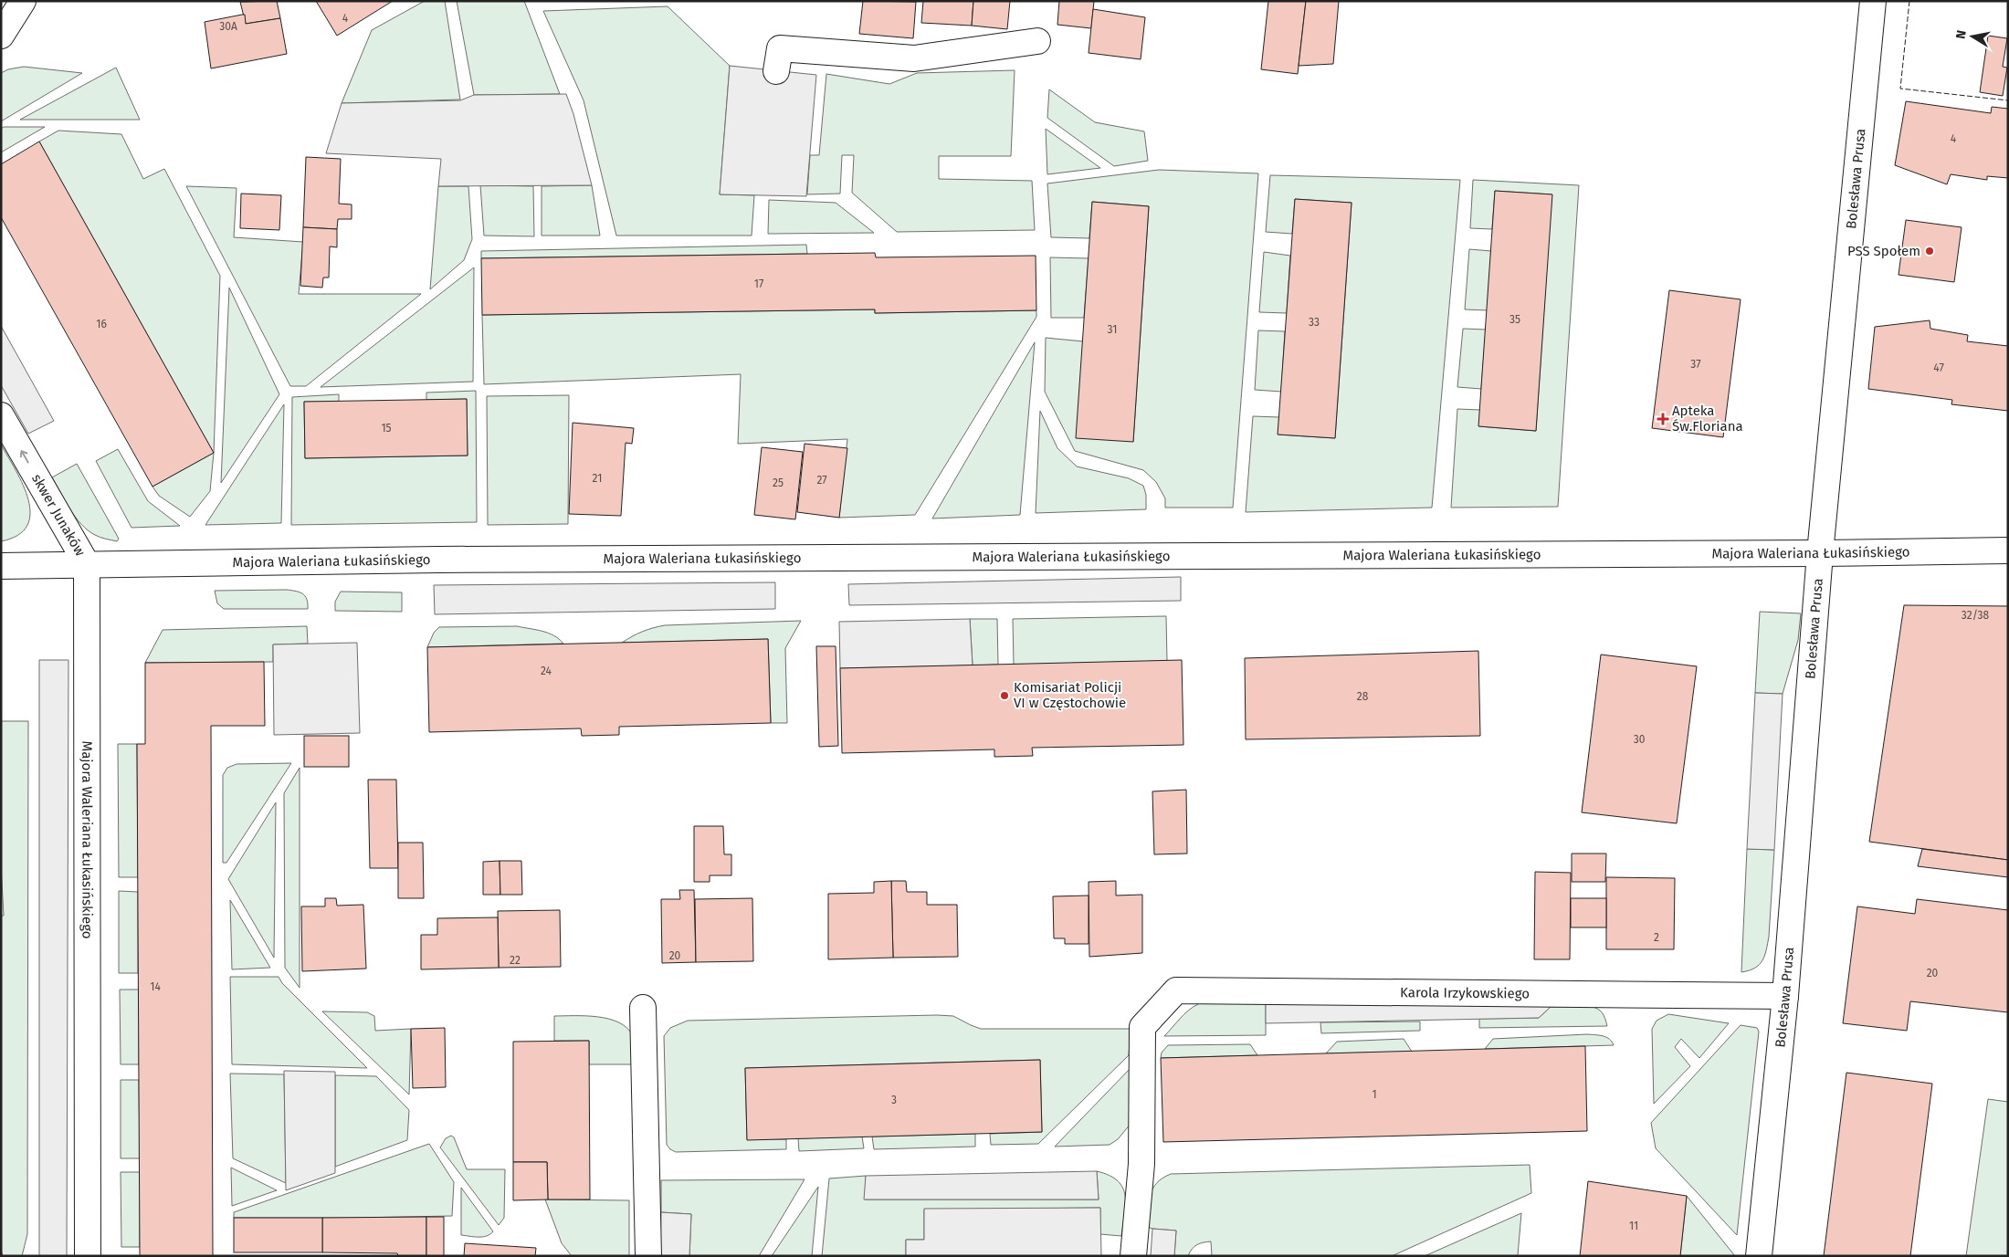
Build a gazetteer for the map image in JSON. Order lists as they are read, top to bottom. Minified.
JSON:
{"streets":{"street":["Bolesława Prusa","skwer Junaków","Majora Waleriana Łukasińskiego","Karola Irzykowskiego"]},"crossings":[["Bolesława Prusa","Majora Waleriana Łukasińskiego"],["Bolesława Prusa","Karola Irzykowskiego"],["skwer Junaków","Majora Waleriana Łukasińskiego"]],"one_way":["skwer Junaków"],"places":{"other":["PSS Społem","Komisariat Policji VI w Częstochowie"],"health":["Apteka Św.Floriana"]},"house_numbers":["4","30A","4","17","35","33","16","31","37","47","15","21","27","25","32/38","24","28","30","2","20","22","20","14","1","3","11"],"north":"left"}
